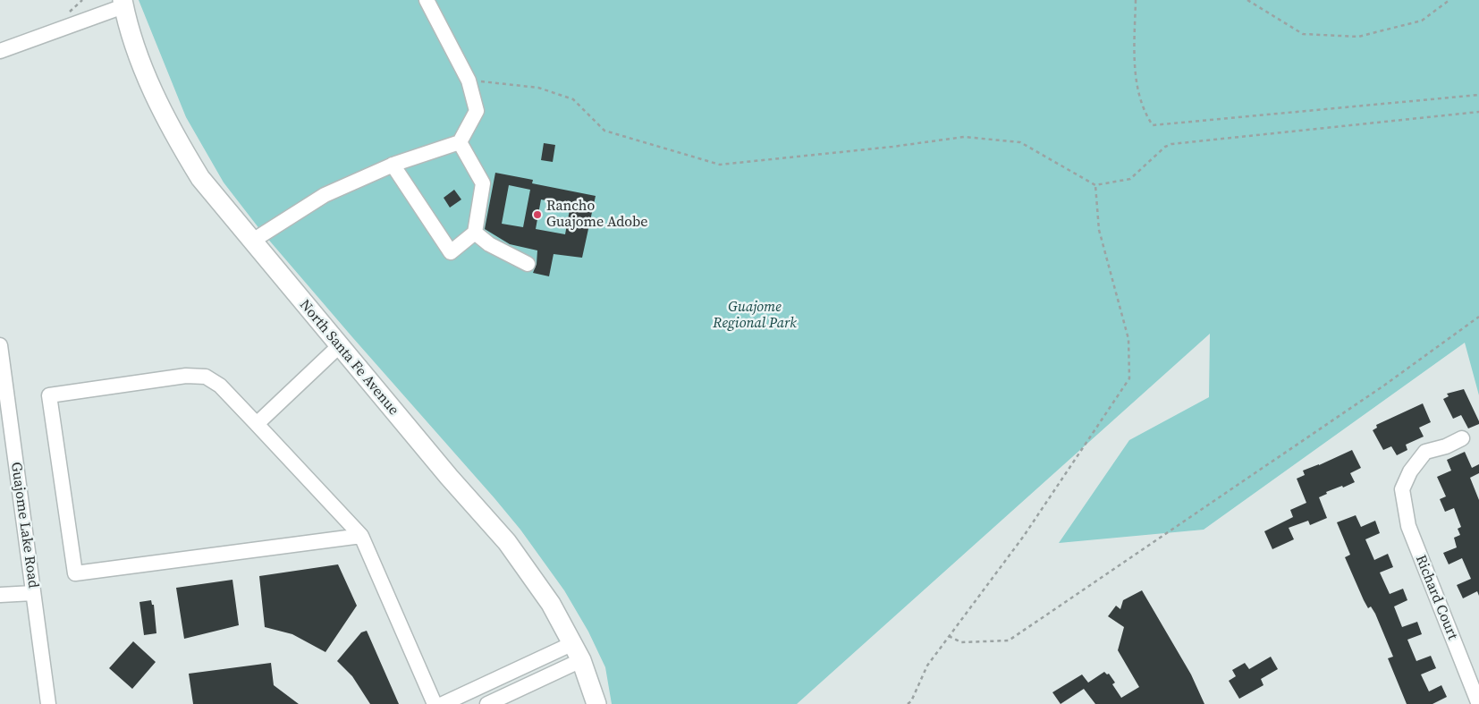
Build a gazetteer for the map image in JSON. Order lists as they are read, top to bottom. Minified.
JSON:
{"streets":{"main road":["North Santa Fe Avenue"],"street":["Guajome Lake Road","Richard Court"]},"parks":["Guajome Regional Park"],"places":["Rancho Guajome Adobe"]}
